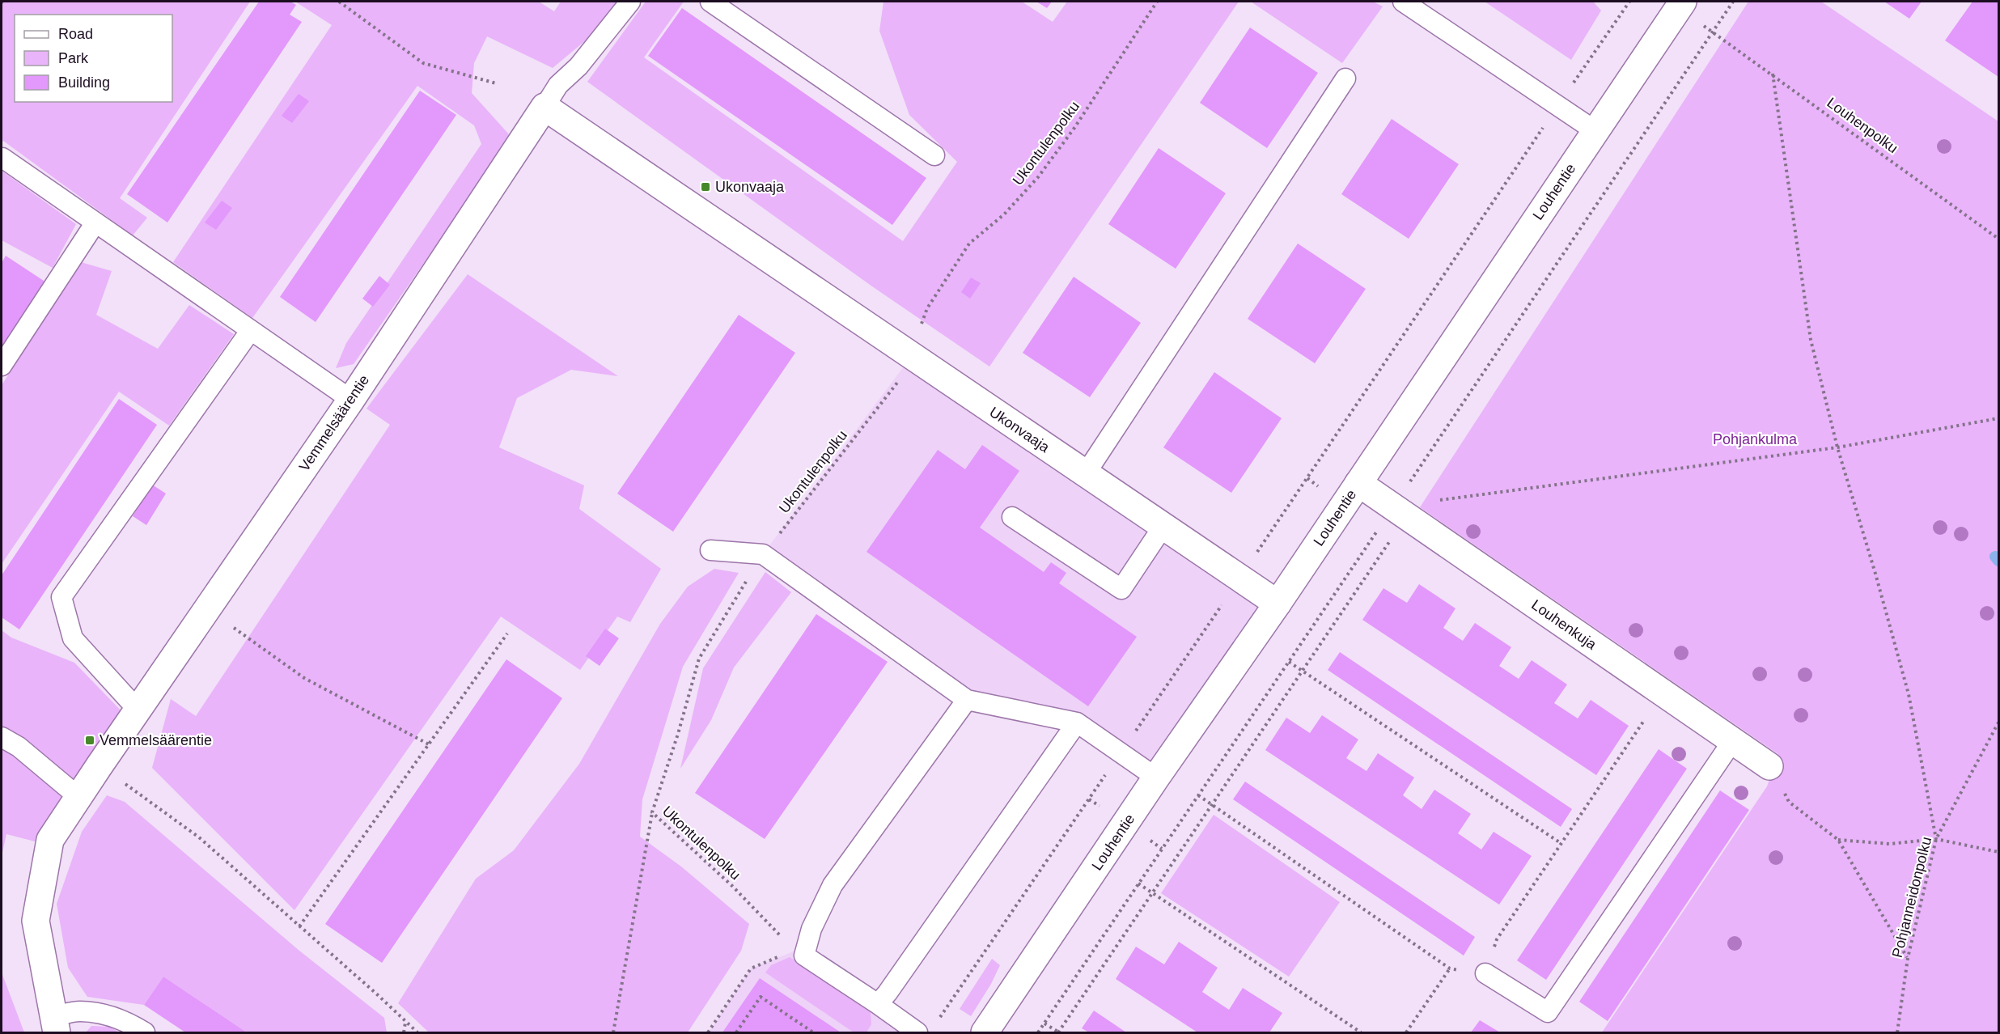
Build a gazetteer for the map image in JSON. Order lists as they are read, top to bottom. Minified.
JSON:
{"streets":{"street":["Louhentie","Vemmelsäärentie","Ukonvaaja","Louhenkuja"],"path":["Louhenpolku","Ukontulenpolku","Pohjanneidonpolku"]},"crossings":[["Ukontulenpolku","Ukonvaaja"],["Louhentie","Ukonvaaja"],["Louhentie","Louhenkuja"],["Vemmelsäärentie","Ukonvaaja"]],"parks":["Pohjankulma"],"places":{"transit":["Ukonvaaja","Vemmelsäärentie"]},"legend":["Road","Park","Building"]}
